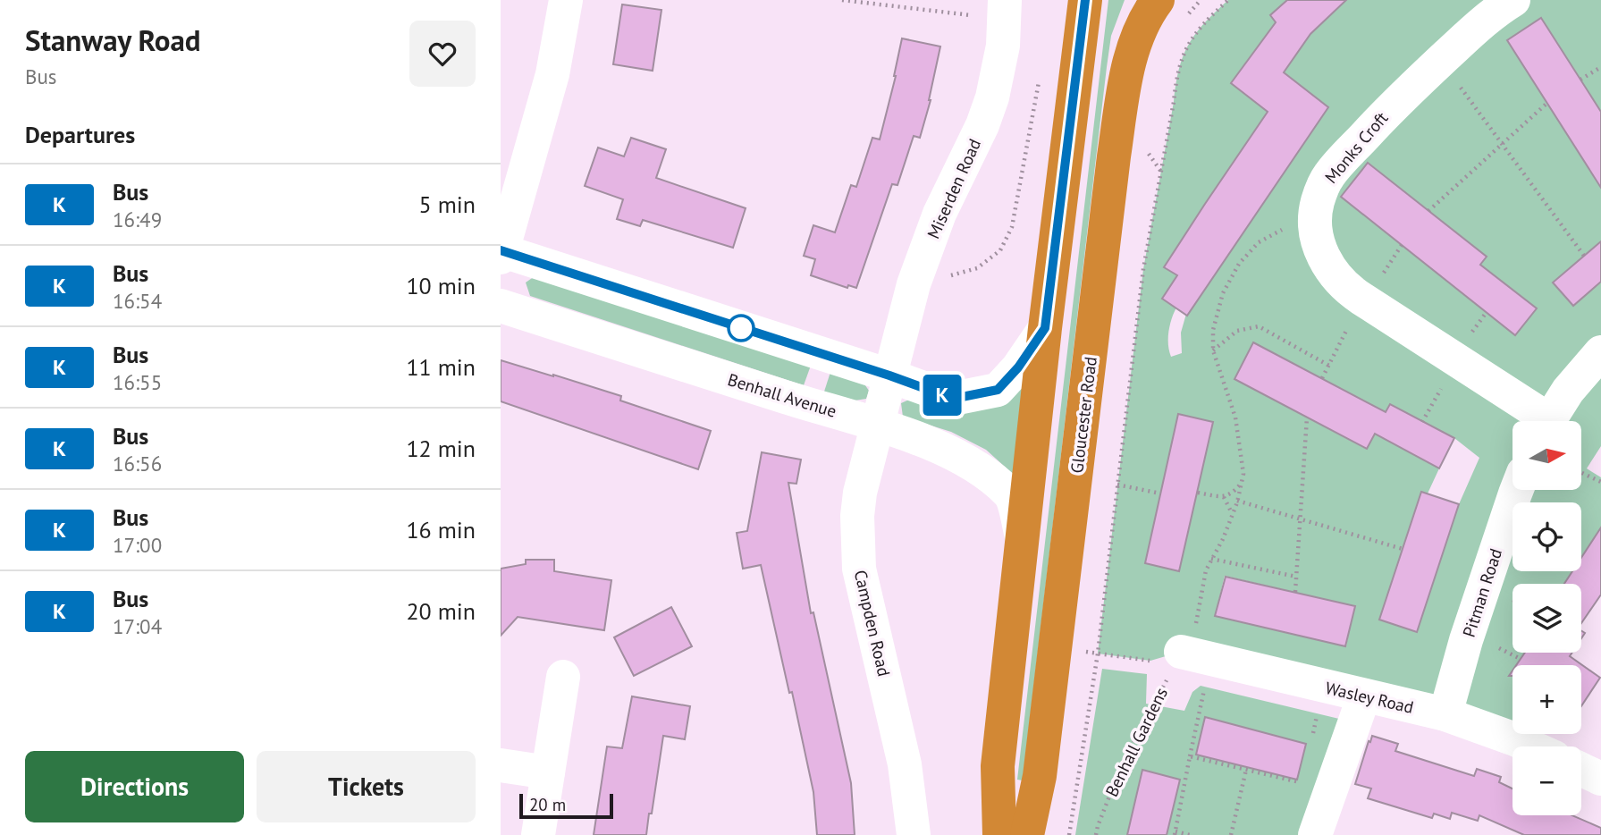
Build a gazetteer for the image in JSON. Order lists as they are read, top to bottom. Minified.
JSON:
{"streets":{"highway":["Gloucester Road"],"street":["Monks Croft","Miserden Road","Benhall Avenue","Pitman Road","Campden Road","Wasley Road"],"path":["Benhall Gardens"]},"crossings":[["Miserden Road","Campden Road"],["Benhall Avenue","Campden Road"],["Pitman Road","Wasley Road"],["Wasley Road","Benhall Gardens"]],"lines":["bus line K"],"scale_bar":"20 m","north":"right","page":{"heading":[["Stanway Road","Bus"],"Departures"],"on_map":"K","list":[{"mark":"K","name":"Bus","note":"16:49","value":"5 min"},{"mark":"K","name":"Bus","note":"16:54","value":"10 min"},{"mark":"K","name":"Bus","note":"16:55","value":"11 min"},{"mark":"K","name":"Bus","note":"16:56","value":"12 min"},{"mark":"K","name":"Bus","note":"17:00","value":"16 min"},{"mark":"K","name":"Bus","note":"17:04","value":"20 min"}],"map_buttons":["+","−"],"buttons":["Directions","Tickets"],"scale":"20 m"}}
